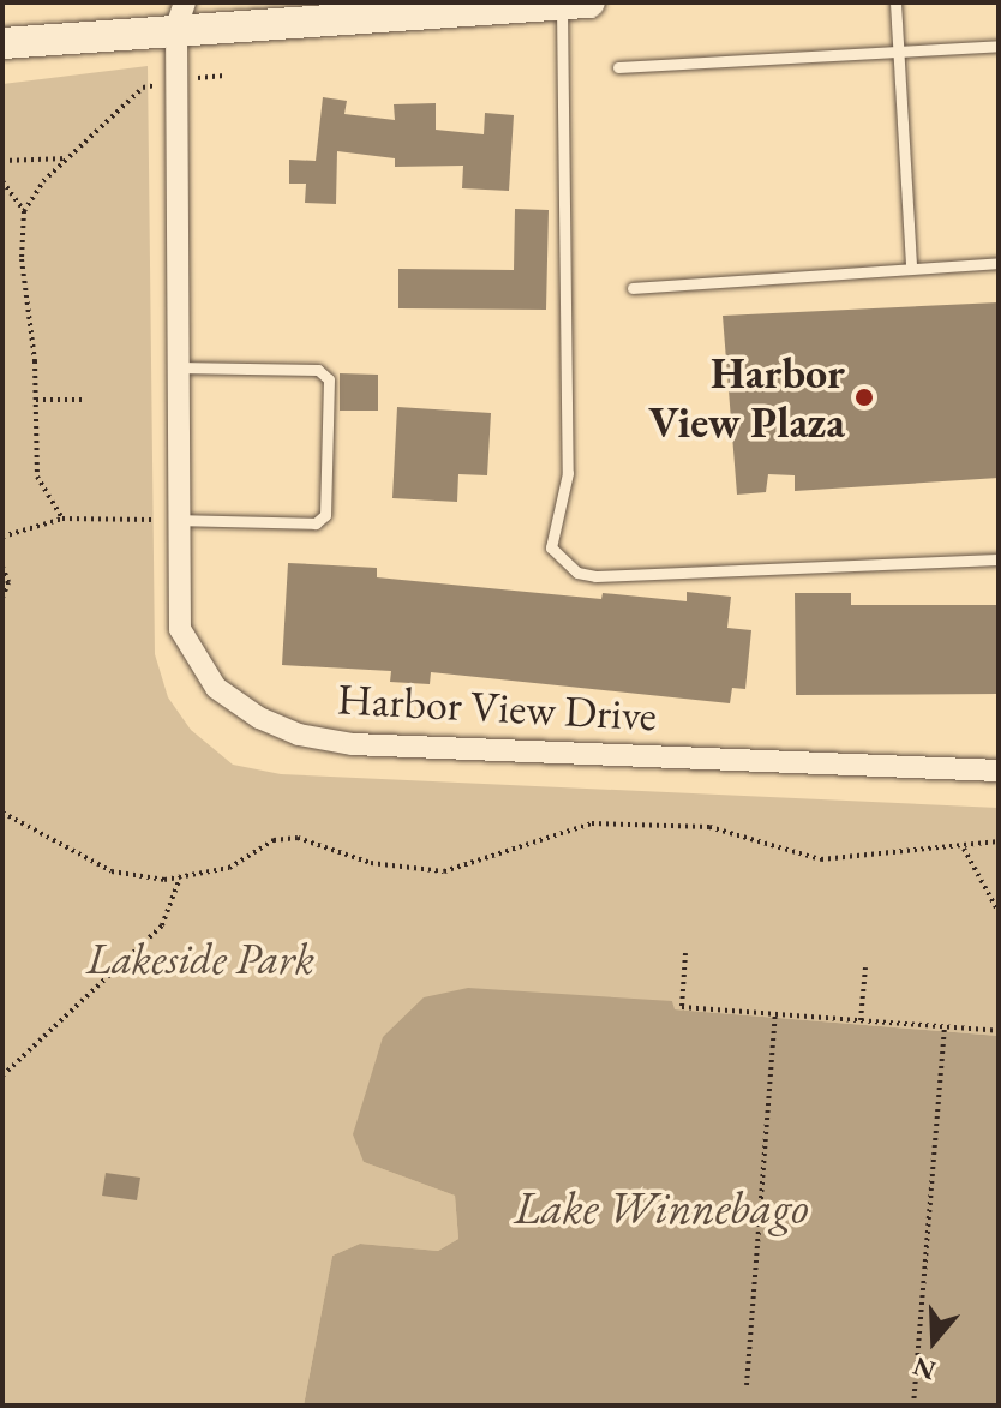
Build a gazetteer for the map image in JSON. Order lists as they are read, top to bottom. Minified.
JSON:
{"streets":{"street":["Harbor View Drive"]},"water":["Lake Winnebago"],"parks":["Lakeside Park"],"places":["Harbor View Plaza"],"north":"bottom"}
